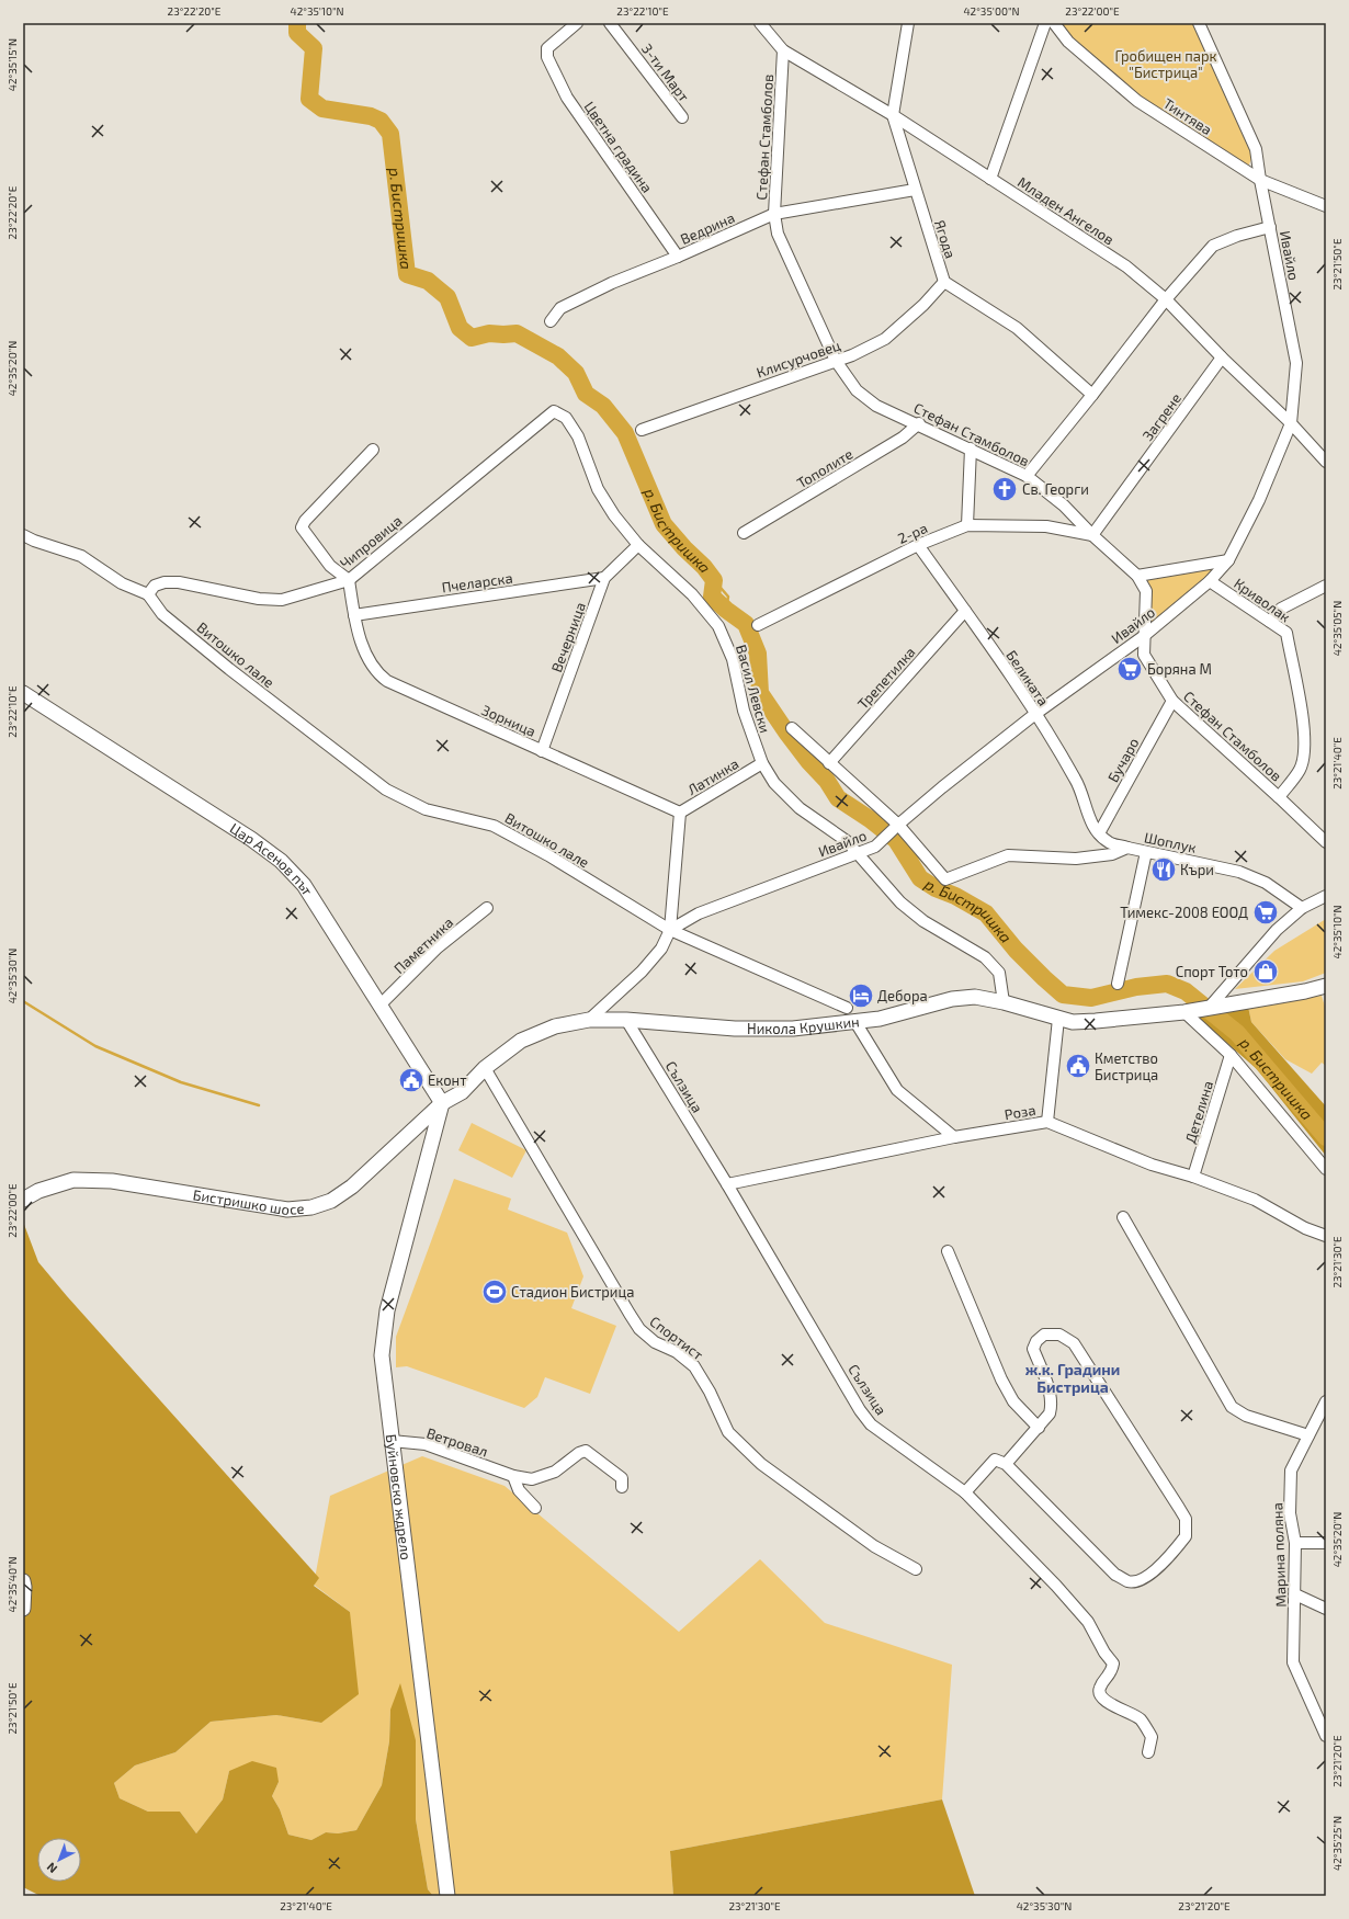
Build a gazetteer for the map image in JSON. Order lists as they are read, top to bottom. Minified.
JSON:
{"streets":{"street":["3-ти Март","Тинтява","Стефан Стамболов","Цветна градина","Младен Ангелов","Ведрина","Ягода","Ивайло","Клисурчовец","Загрене","Тополите","2-ра","Чипровица","Пчеларска","Криволак","Вечерница","Витошко лале","Трепетилка","Беликата","Васил Левски","Зорница","Бучаро","Латинка","Шоплук","Цар Асенов път","Паметника","Никола Крушкин","Сълзица","Роза","Детелина","Бистришко шосе","Спортист","Ветровал","Буйновско ждрело","Марина поляна"]},"crossings":[["Тинтява","Ивайло"],["Стефан Стамболов","Младен Ангелов"],["Стефан Стамболов","Ведрина"],["Стефан Стамболов","Ивайло"],["Стефан Стамболов","Клисурчовец"],["Стефан Стамболов","Загрене"],["Стефан Стамболов","Тополите"],["Стефан Стамболов","2-ра"],["Стефан Стамболов","Криволак"],["Стефан Стамболов","Бучаро"],["Цветна градина","Ведрина"],["Младен Ангелов","Ягода"],["Младен Ангелов","Ивайло"],["Младен Ангелов","Загрене"],["Ведрина","Ягода"],["Ягода","Клисурчовец"],["Ивайло","Криволак"],["Ивайло","Витошко лале"],["Ивайло","Беликата"],["Ивайло","Васил Левски"],["Загрене","2-ра"],["2-ра","Беликата"],["Чипровица","Витошко лале"],["Чипровица","Васил Левски"],["Чипровица","Зорница"],["Пчеларска","Вечерница"],["Пчеларска","Зорница"],["Вечерница","Васил Левски"],["Вечерница","Зорница"],["Трепетилка","Беликата"],["Трепетилка","Васил Левски"],["Беликата","Бучаро"],["Беликата","Шоплук"],["Васил Левски","Латинка"],["Васил Левски","Шоплук"],["Васил Левски","Никола Крушкин"],["Зорница","Латинка"],["Бучаро","Шоплук"],["Цар Асенов път","Паметника"],["Цар Асенов път","Никола Крушкин"],["Цар Асенов път","Бистришко шосе"],["Цар Асенов път","Буйновско ждрело"],["Никола Крушкин","Сълзица"],["Никола Крушкин","Бистришко шосе"],["Никола Крушкин","Спортист"],["Никола Крушкин","Буйновско ждрело"],["Сълзица","Роза"],["Роза","Детелина"],["Бистришко шосе","Буйновско ждрело"],["Ветровал","Буйновско ждрело"]],"districts":["ж.к. Градини Бистрица"],"water":["р. Бистришка"],"parks":["Гробищен парк \"Бистрица\""],"places":{"church":["Св. Георги"],"supermarket":["Боряна М","Тимекс-2008 ЕООД"],"restaurant":["Къри"],"shop":["Спорт Тото"],"hotel":["Дебора"],"public building":["Кметство Бистрица","Еконт"],"sports":["Стадион Бистрица"]},"north":"bottom left","coordinates":["23°22'20\"E","42°35'10\"N","23°22'10\"E","42°35'00\"N","23°22'00\"E","42°35'15\"N","23°21'50\"E","42°35'20\"N","42°35'05\"N","23°21'40\"E","42°35'30\"N","23°21'30\"E","42°35'40\"N","23°21'20\"E","42°35'25\"N"]}
